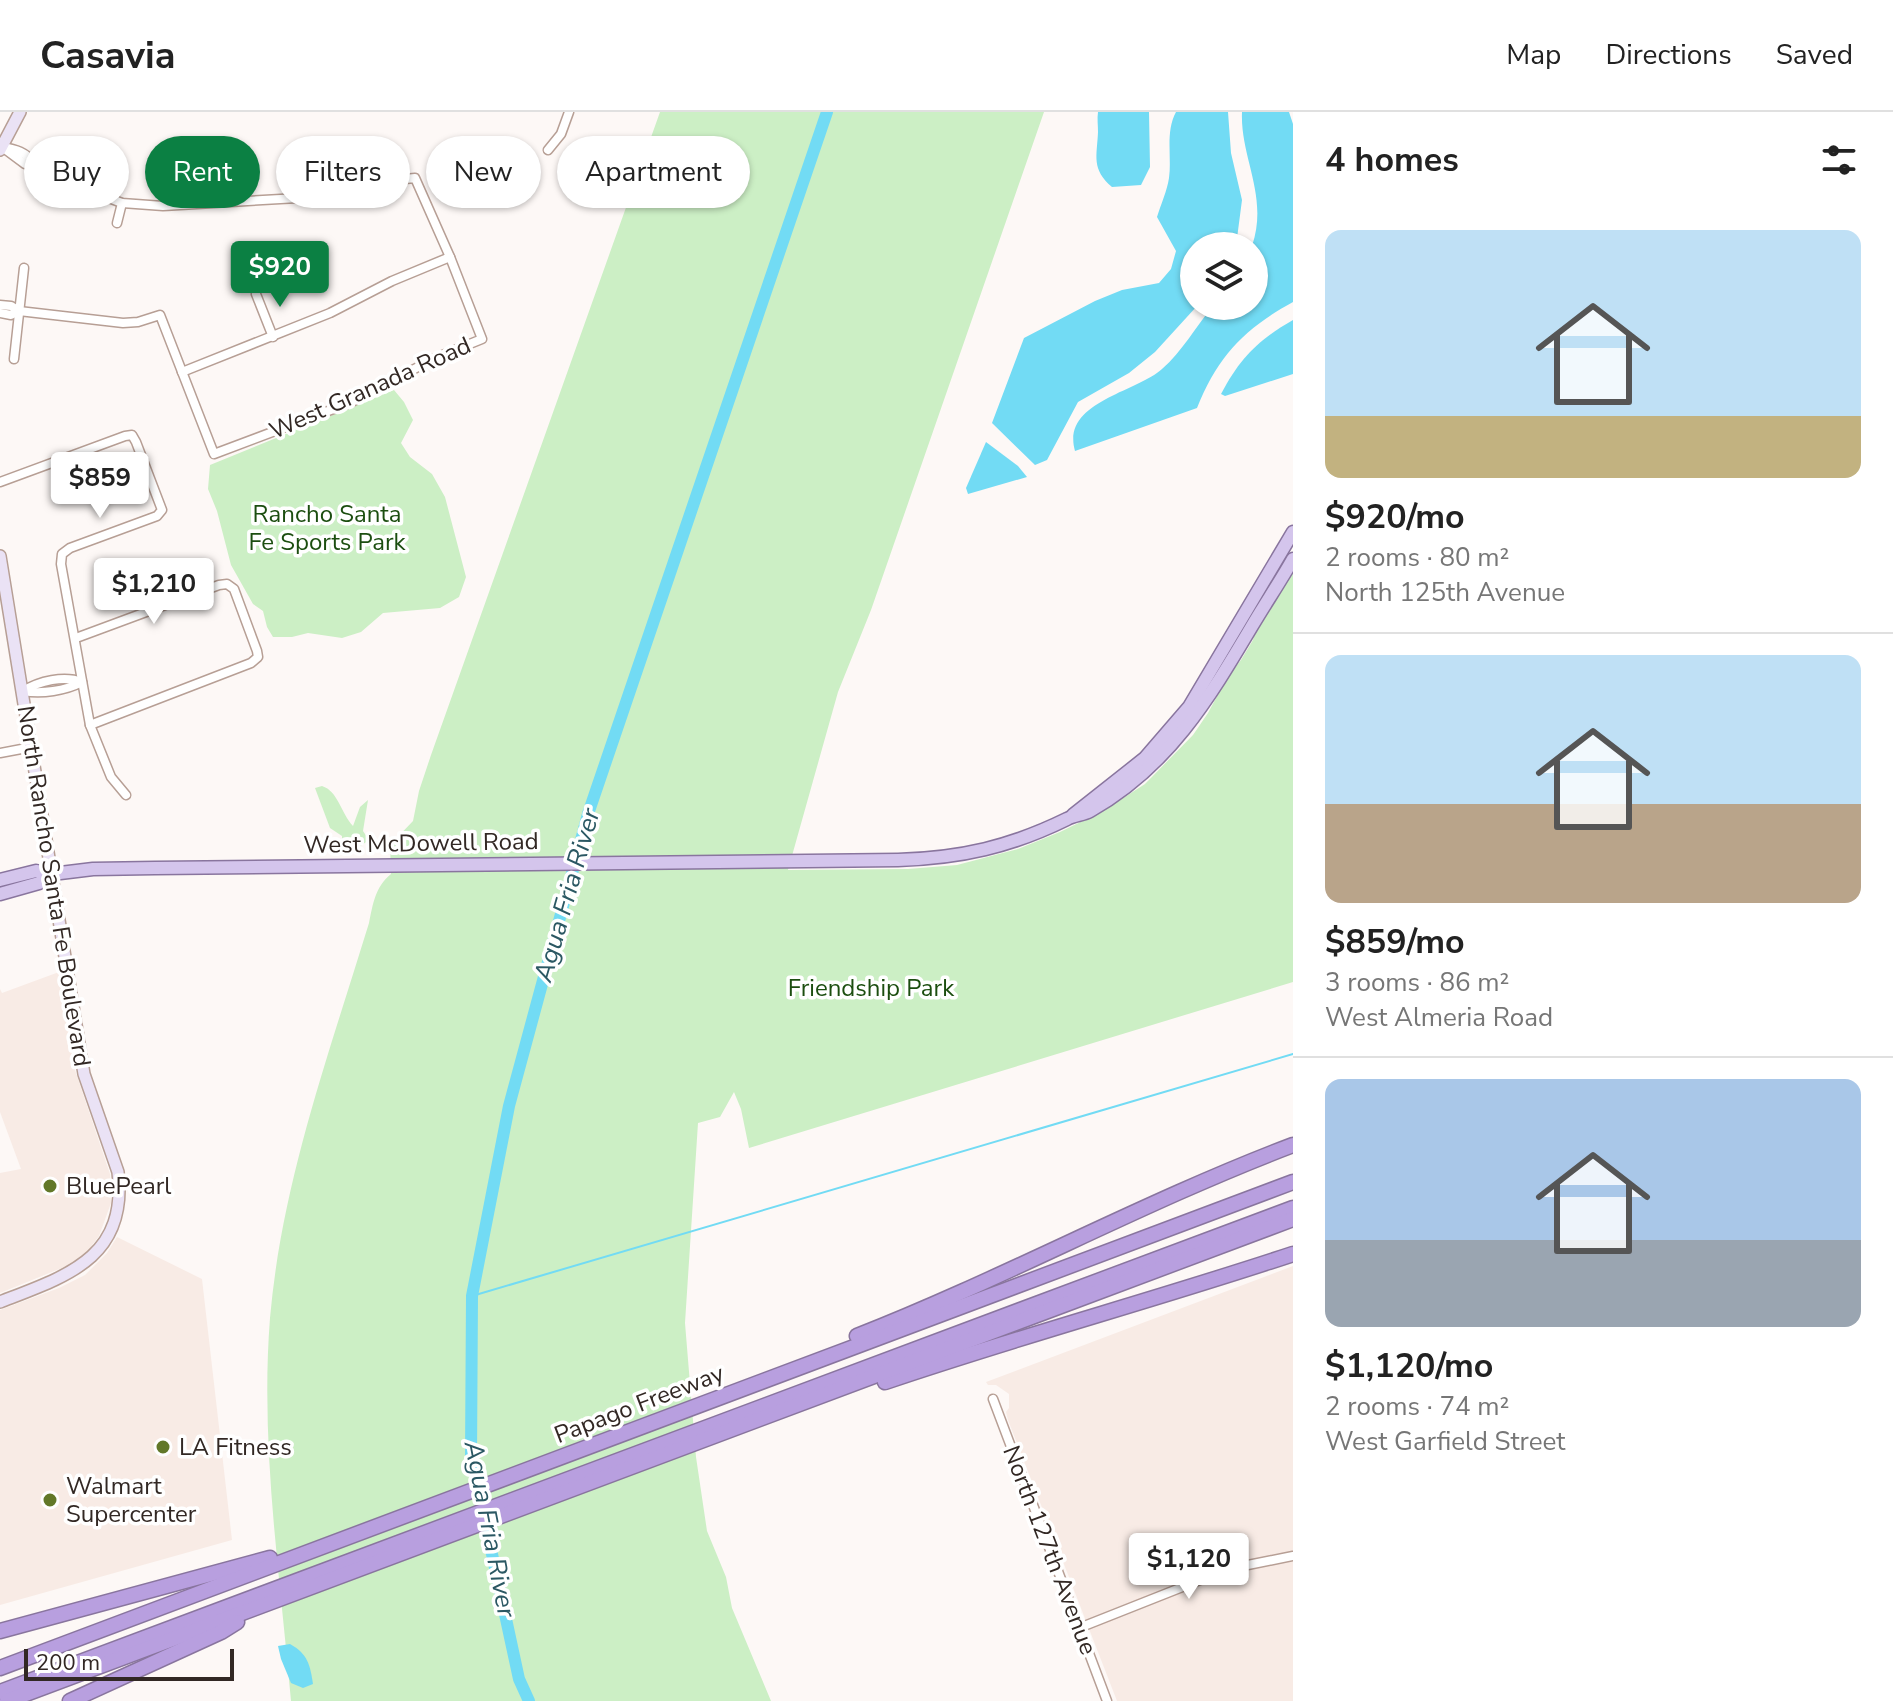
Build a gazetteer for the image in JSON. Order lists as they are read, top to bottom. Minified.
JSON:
{"streets":{"highway":["Papago Freeway"],"main road":["West McDowell Road"],"street":["West Granada Road","North Rancho Santa Fe Boulevard","North 127th Avenue"]},"crossings":[["West McDowell Road","North Rancho Santa Fe Boulevard"]],"water":["Agua Fria River"],"parks":["Rancho Santa Fe Sports Park","Friendship Park"],"places":["BluePearl","LA Fitness","Walmart Supercenter"],"scale_bar":"200 m","page":{"header":"Casavia","nav":["Map","Directions","Saved"],"heading":"4 homes","chip":["Buy","Rent","Filters","New","Apartment"],"list":[{"name":"$920/mo","note":"2 rooms · 80 m² · North 125th Avenue"},{"name":"$859/mo","note":"3 rooms · 86 m² · West Almeria Road"},{"name":"$1,120/mo","note":"2 rooms · 74 m² · West Garfield Street"}],"price":["$920","$859","$1,210","$1,120"],"scale":"200 m"}}
